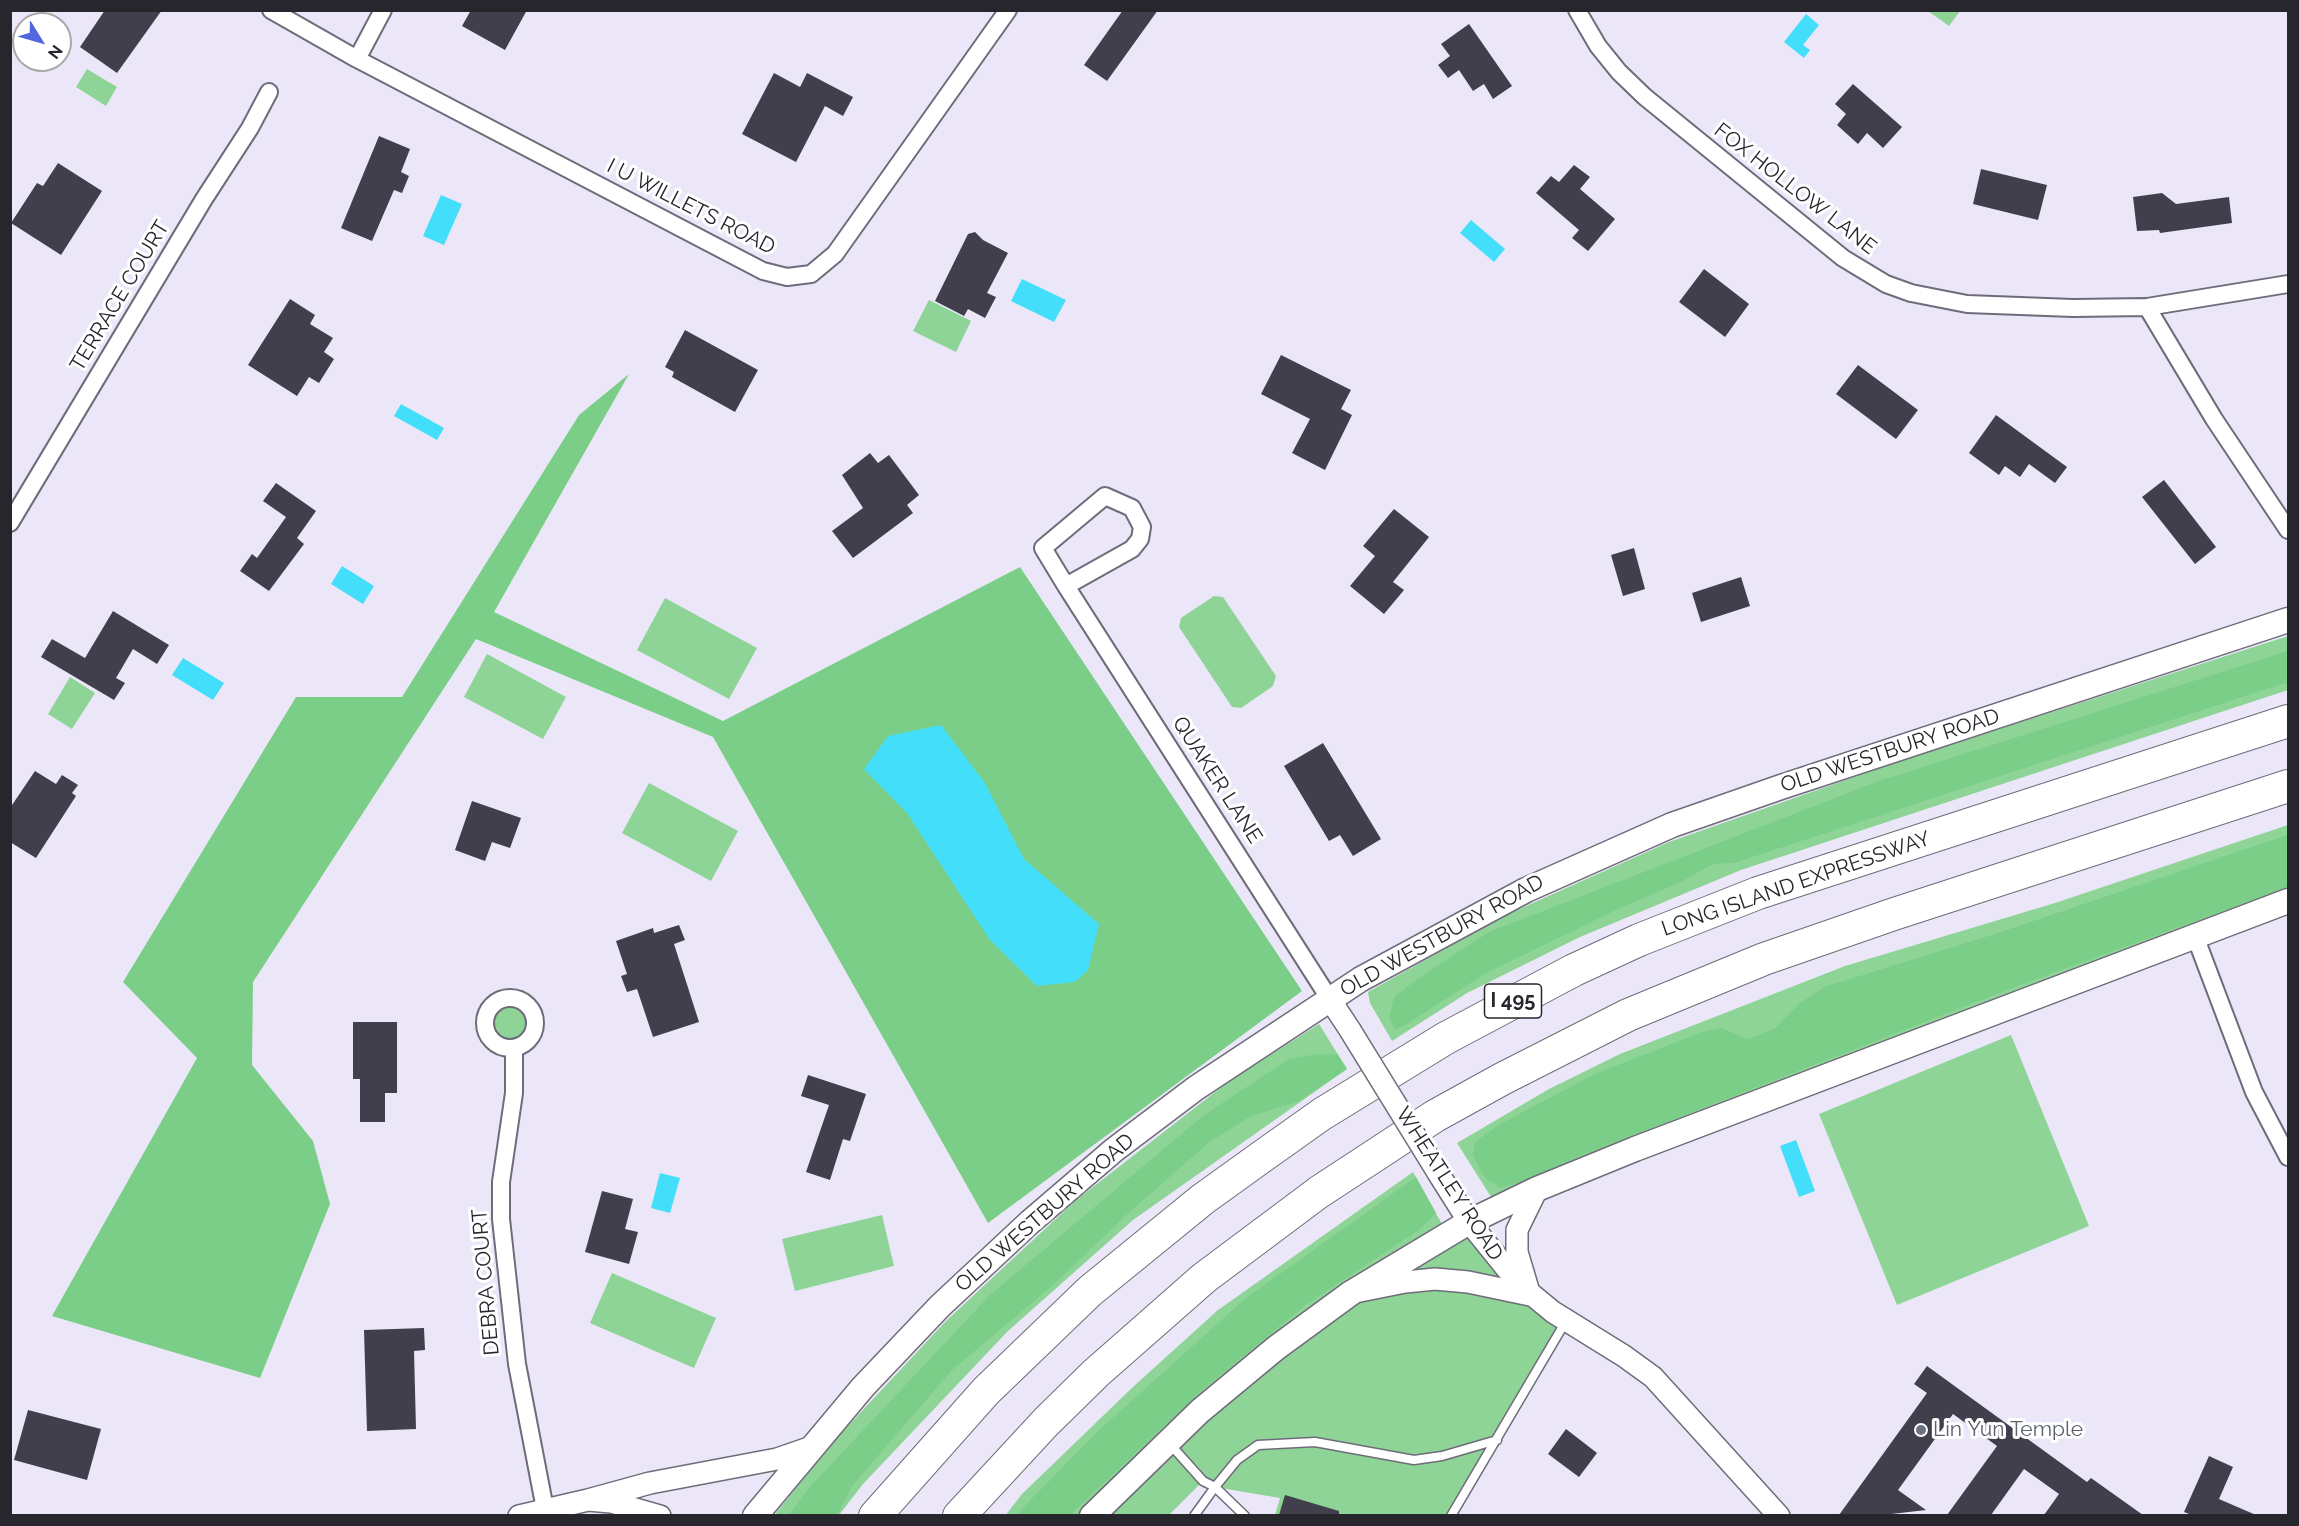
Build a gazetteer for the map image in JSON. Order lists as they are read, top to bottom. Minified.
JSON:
{"streets":{"highway":["LONG ISLAND EXPRESSWAY","I 495"],"main road":["OLD WESTBURY ROAD"],"street":["FOX HOLLOW LANE","I U WILLETS ROAD","TERRACE COURT","QUAKER LANE","WHEATLEY ROAD","DEBRA COURT"]},"crossings":[["OLD WESTBURY ROAD","QUAKER LANE"],["OLD WESTBURY ROAD","WHEATLEY ROAD"],["QUAKER LANE","WHEATLEY ROAD"]],"places":["Lin Yun Temple"],"north":"bottom right"}
